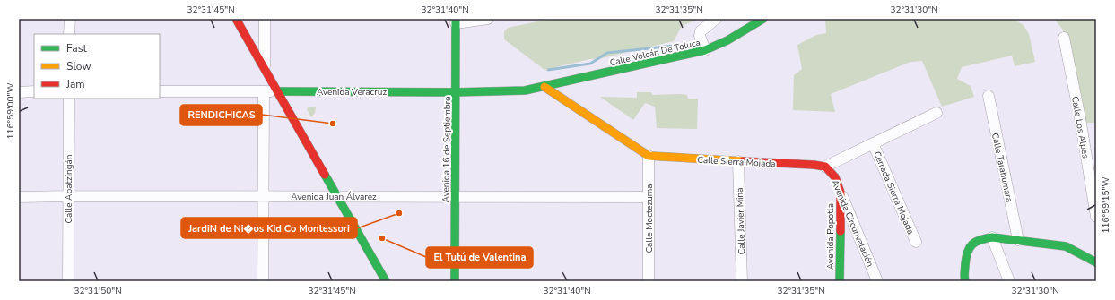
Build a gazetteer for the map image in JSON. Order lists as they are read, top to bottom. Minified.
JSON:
{"streets":{"street":["Calle Volcán De Toluca","Avenida Veracruz","Calle Los Alpes","Avenida 16 de Septiembre","Calle Sierra Mojada","Calle Tarahumara","Calle Apatzingán","Cerrada Sierra Mojada","Avenida Juan Álvarez","Calle Moctezuma","Calle Javier Mina","Avenida Circunvalación","Avenida Popotla"]},"crossings":[["Calle Volcán De Toluca","Avenida Veracruz"],["Avenida Veracruz","Avenida 16 de Septiembre"],["Avenida 16 de Septiembre","Avenida Juan Álvarez"],["Calle Sierra Mojada","Calle Moctezuma"],["Calle Sierra Mojada","Calle Javier Mina"],["Calle Sierra Mojada","Avenida Circunvalación"],["Calle Apatzingán","Avenida Juan Álvarez"],["Avenida Juan Álvarez","Calle Moctezuma"],["Avenida Circunvalación","Avenida Popotla"]],"places":["RENDICHICAS","JardiN de Ni�os Kid Co Montessori","El Tutú de Valentina"],"legend":["Fast","Slow","Jam"],"coordinates":["32°31'45\"N","32°31'40\"N","32°31'35\"N","32°31'30\"N","116°59'00\"W","116°59'15\"W","32°31'50\"N"]}
